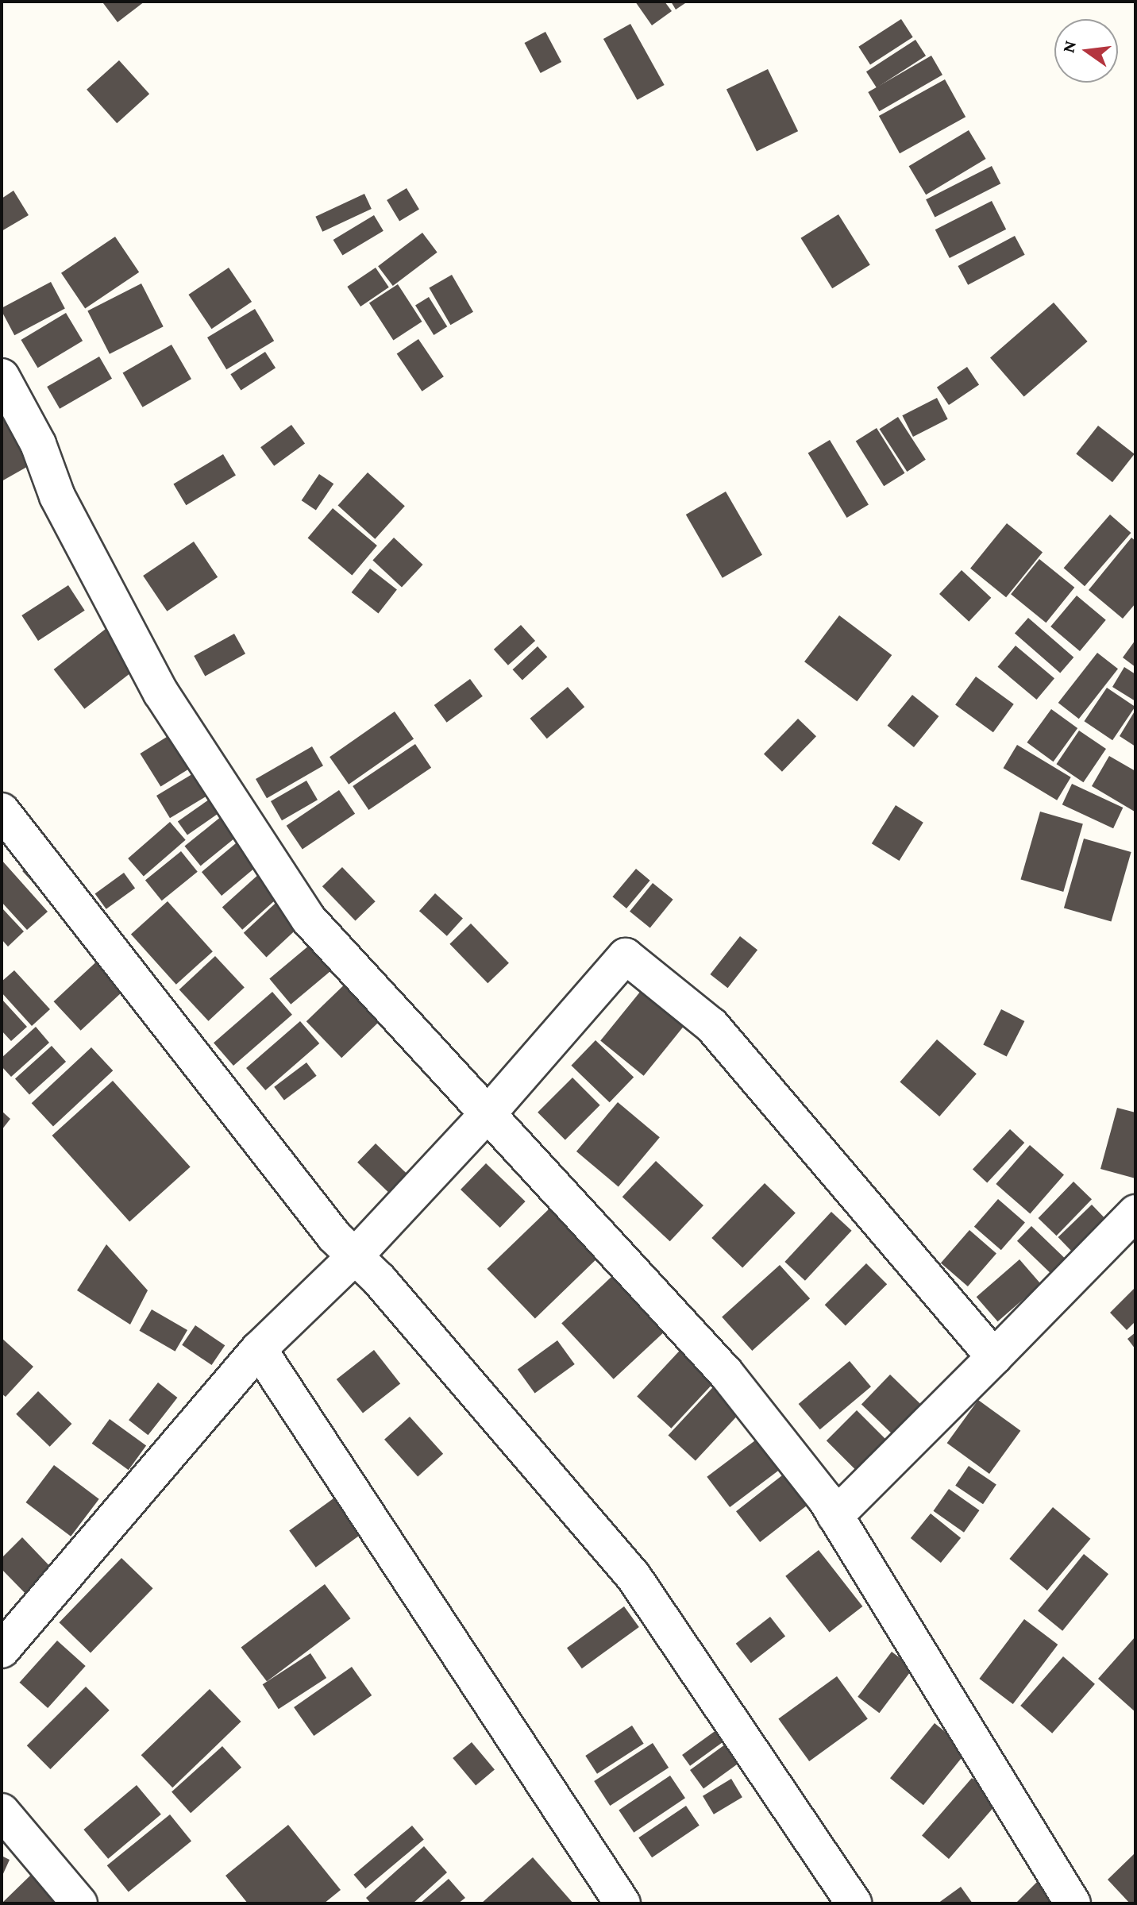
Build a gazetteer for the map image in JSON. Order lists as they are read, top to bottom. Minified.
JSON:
{"north":"left"}
